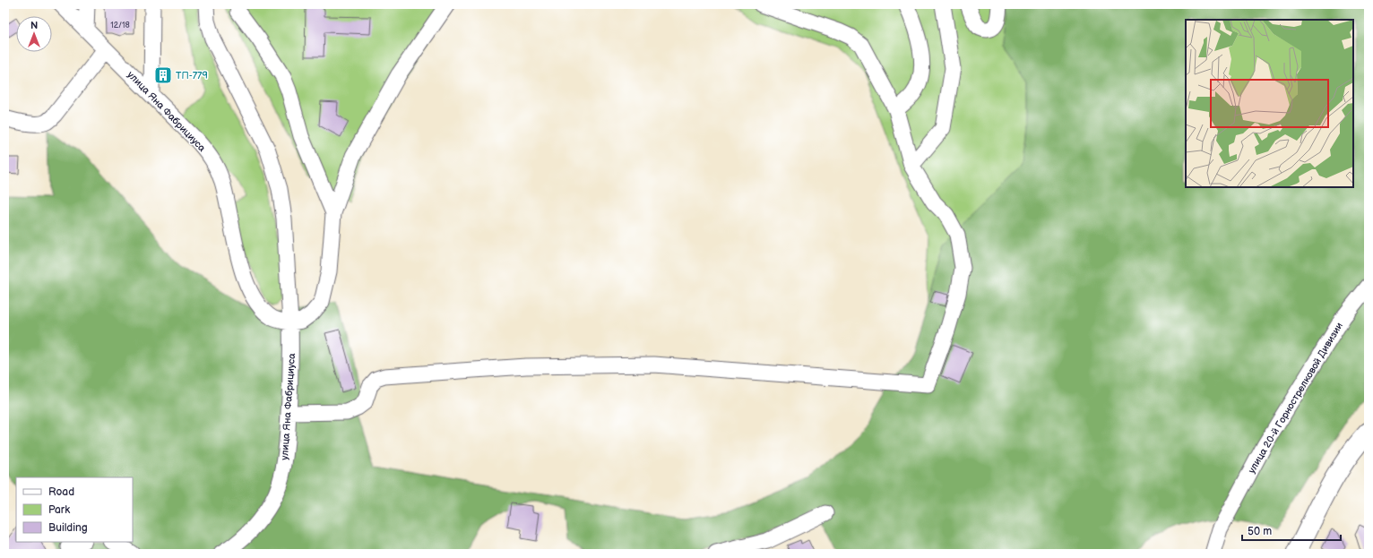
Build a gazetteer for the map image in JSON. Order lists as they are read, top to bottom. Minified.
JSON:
{"streets":{"street":["улица Яна Фабрициуса","улица 20-й Горнострелковой Дивизии"]},"places":{"building":["ТП-779"]},"house_numbers":["12/18"],"legend":["Road","Park","Building"],"scale_bar":"50 m","north":"top"}
